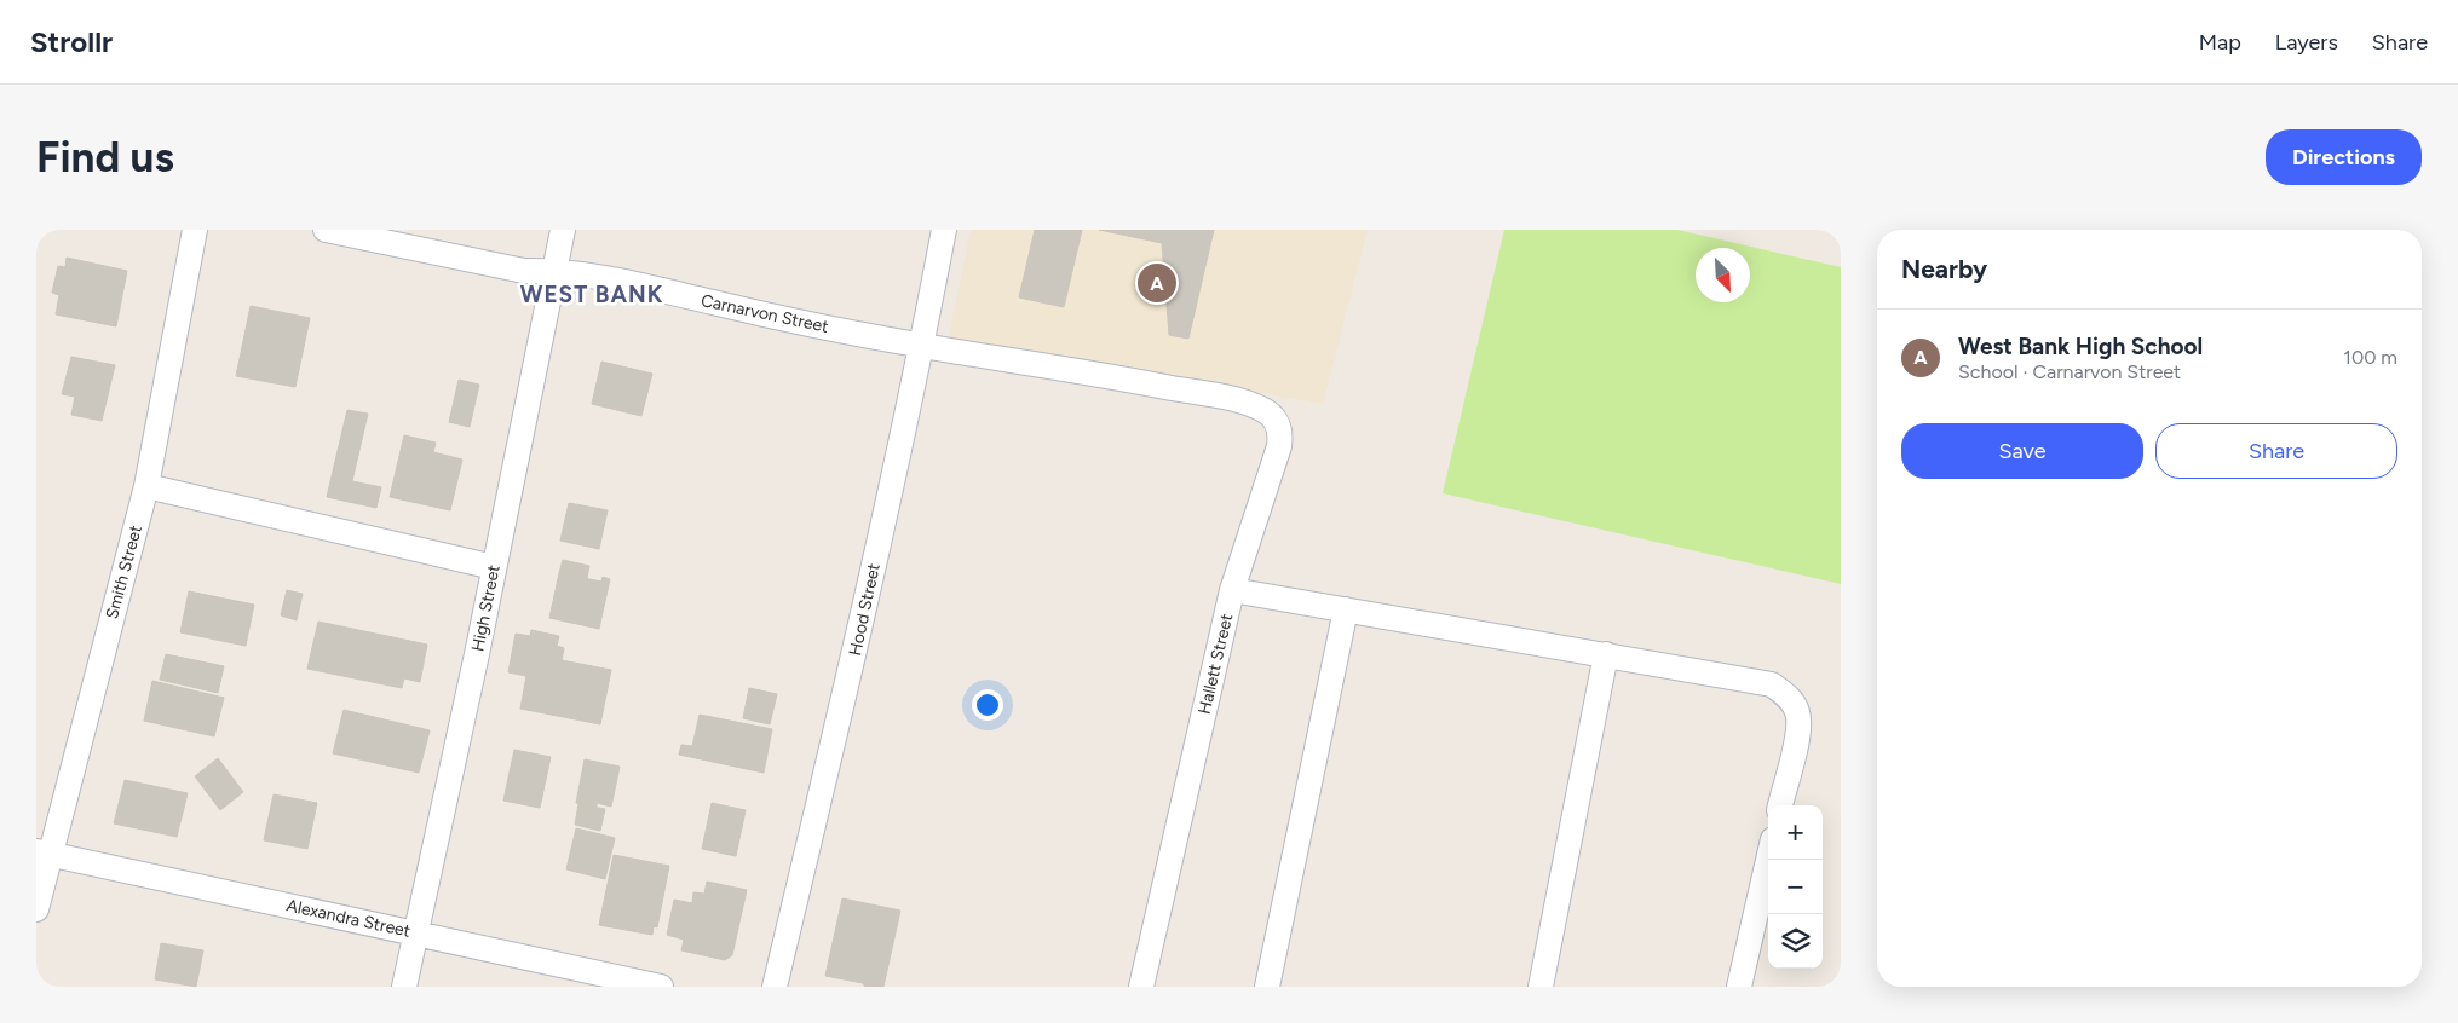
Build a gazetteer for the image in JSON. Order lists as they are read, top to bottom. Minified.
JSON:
{"streets":{"street":["Carnarvon Street","Smith Street","High Street","Hood Street","Hallett Street","Alexandra Street"]},"crossings":[["Carnarvon Street","High Street"],["Carnarvon Street","Hood Street"],["Carnarvon Street","Hallett Street"],["Smith Street","Alexandra Street"],["High Street","Alexandra Street"]],"districts":["WEST BANK"],"north":"bottom right","page":{"header":"Strollr","nav":["Map","Layers","Share"],"buttons":["Directions",["Save","Share"]],"title":"Find us","heading":"Nearby","pins":"A","list":[{"mark":"A","name":"West Bank High School","note":"School · Carnarvon Street","value":"100 m"}],"map_buttons":["+","−"]}}
